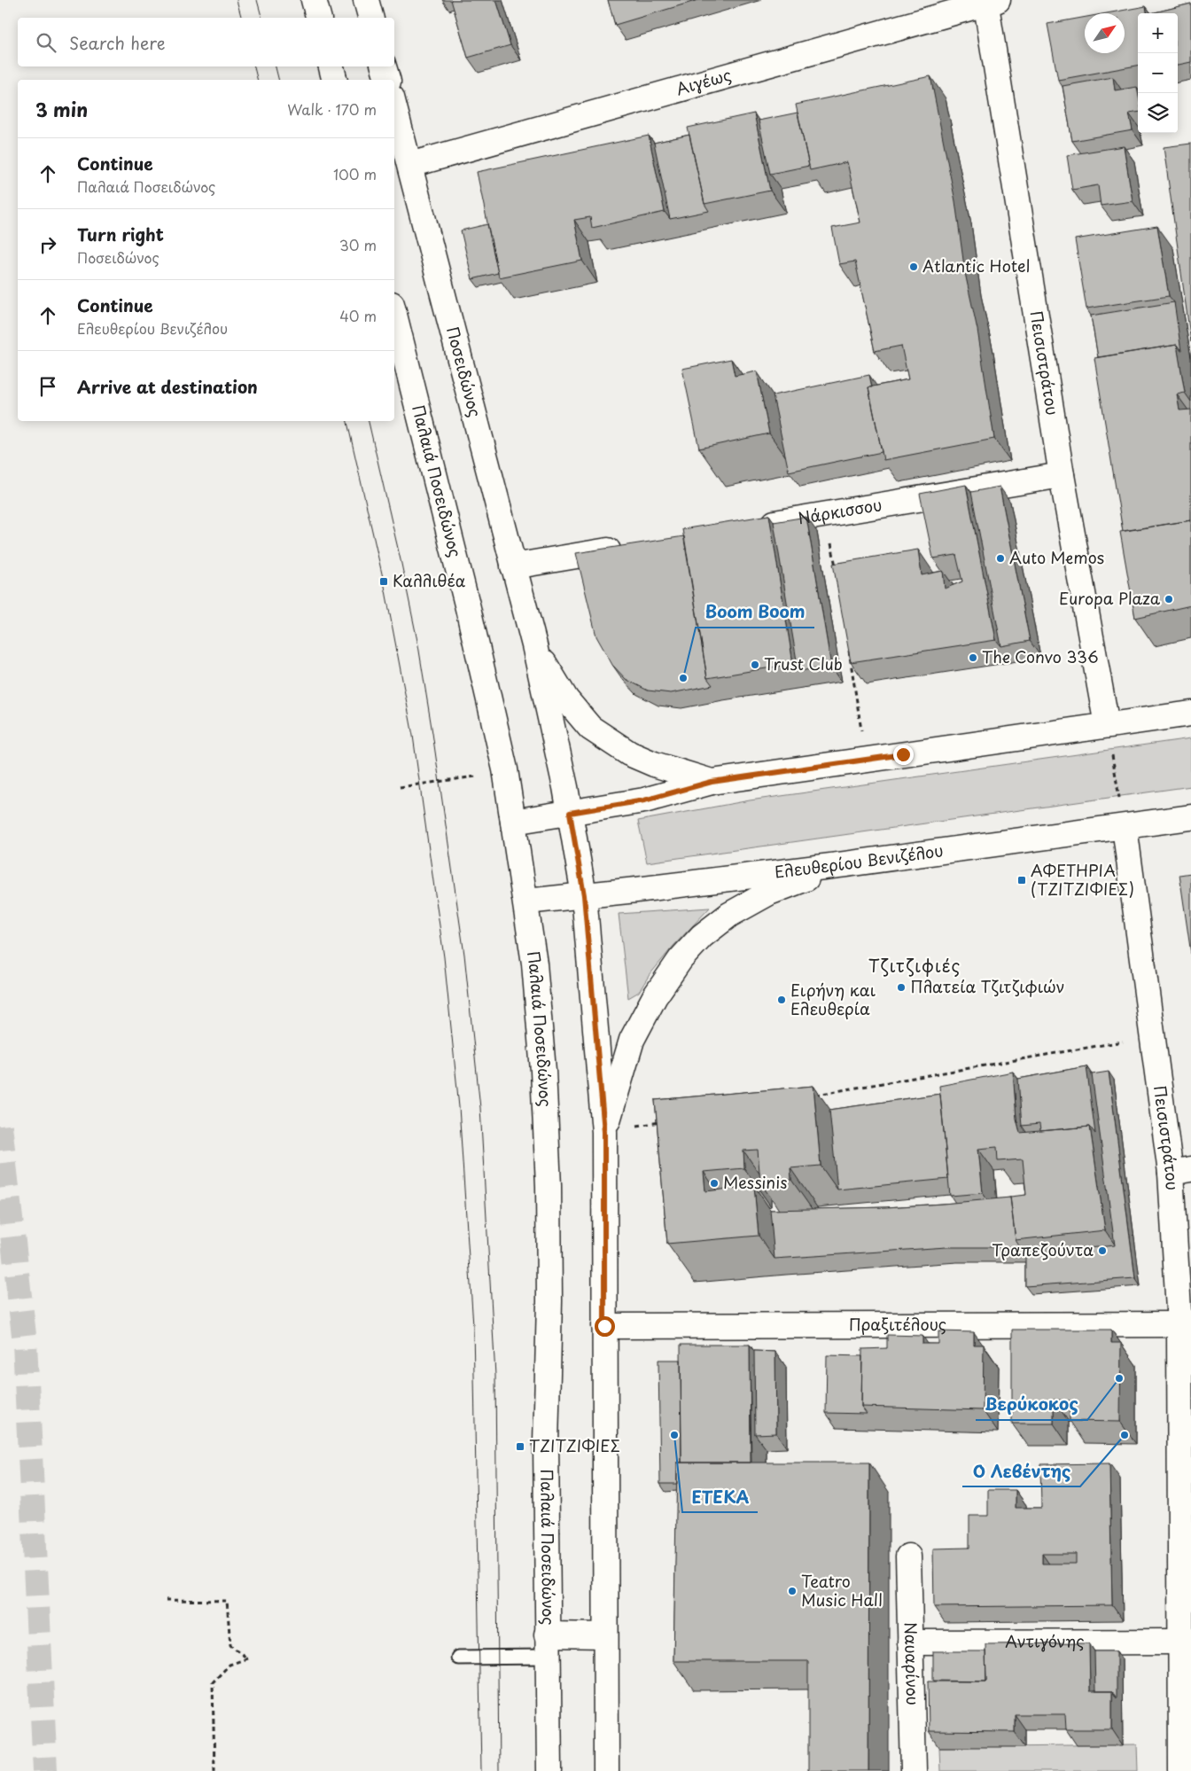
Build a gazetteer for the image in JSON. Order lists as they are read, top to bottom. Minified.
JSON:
{"streets":{"main road":["Αιγέως","Πεισιστράτου","Ποσειδώνος","Παλαιά Ποσειδώνος","Νάρκισσου","Ελευθερίου Βενιζέλου","Πραξιτέλους","Αντιγόνης","Ναυαρίνου"]},"crossings":[["Αιγέως","Πεισιστράτου"],["Αιγέως","Ποσειδώνος"],["Πεισιστράτου","Νάρκισσου"],["Πεισιστράτου","Ελευθερίου Βενιζέλου"],["Πεισιστράτου","Πραξιτέλους"],["Πεισιστράτου","Αντιγόνης"],["Παλαιά Ποσειδώνος","Ελευθερίου Βενιζέλου"],["Αντιγόνης","Ναυαρίνου"]],"districts":["Τζιτζιφιές"],"places":{"other":["Atlantic Hotel","Auto Memos","Europa Plaza","The Convo 336","Trust Club","Boom Boom","Πλατεία Τζιτζιφιών","Ειρήνη και Ελευθερία","Messinis","Τραπεζούντα","Βερύκοκος","ΕΤΕΚΑ","Ο Λεβέντης","Teatro Music Hall"],"transit":["Καλλιθέα","ΑΦΕΤΗΡΙΑ (ΤΖΙΤΖΙΦΙΕΣ)","ΤΖΙΤΖΙΦΙΕΣ"]},"north":"top right","page":{"map_buttons":["+","−"],"search":"Search here","heading":["3 min","Walk · 170 m"],"list":[["Continue","Παλαιά Ποσειδώνος","100 m"],["Turn right","Ποσειδώνος","30 m"],["Continue","Ελευθερίου Βενιζέλου","40 m"],"Arrive at destination"]}}
